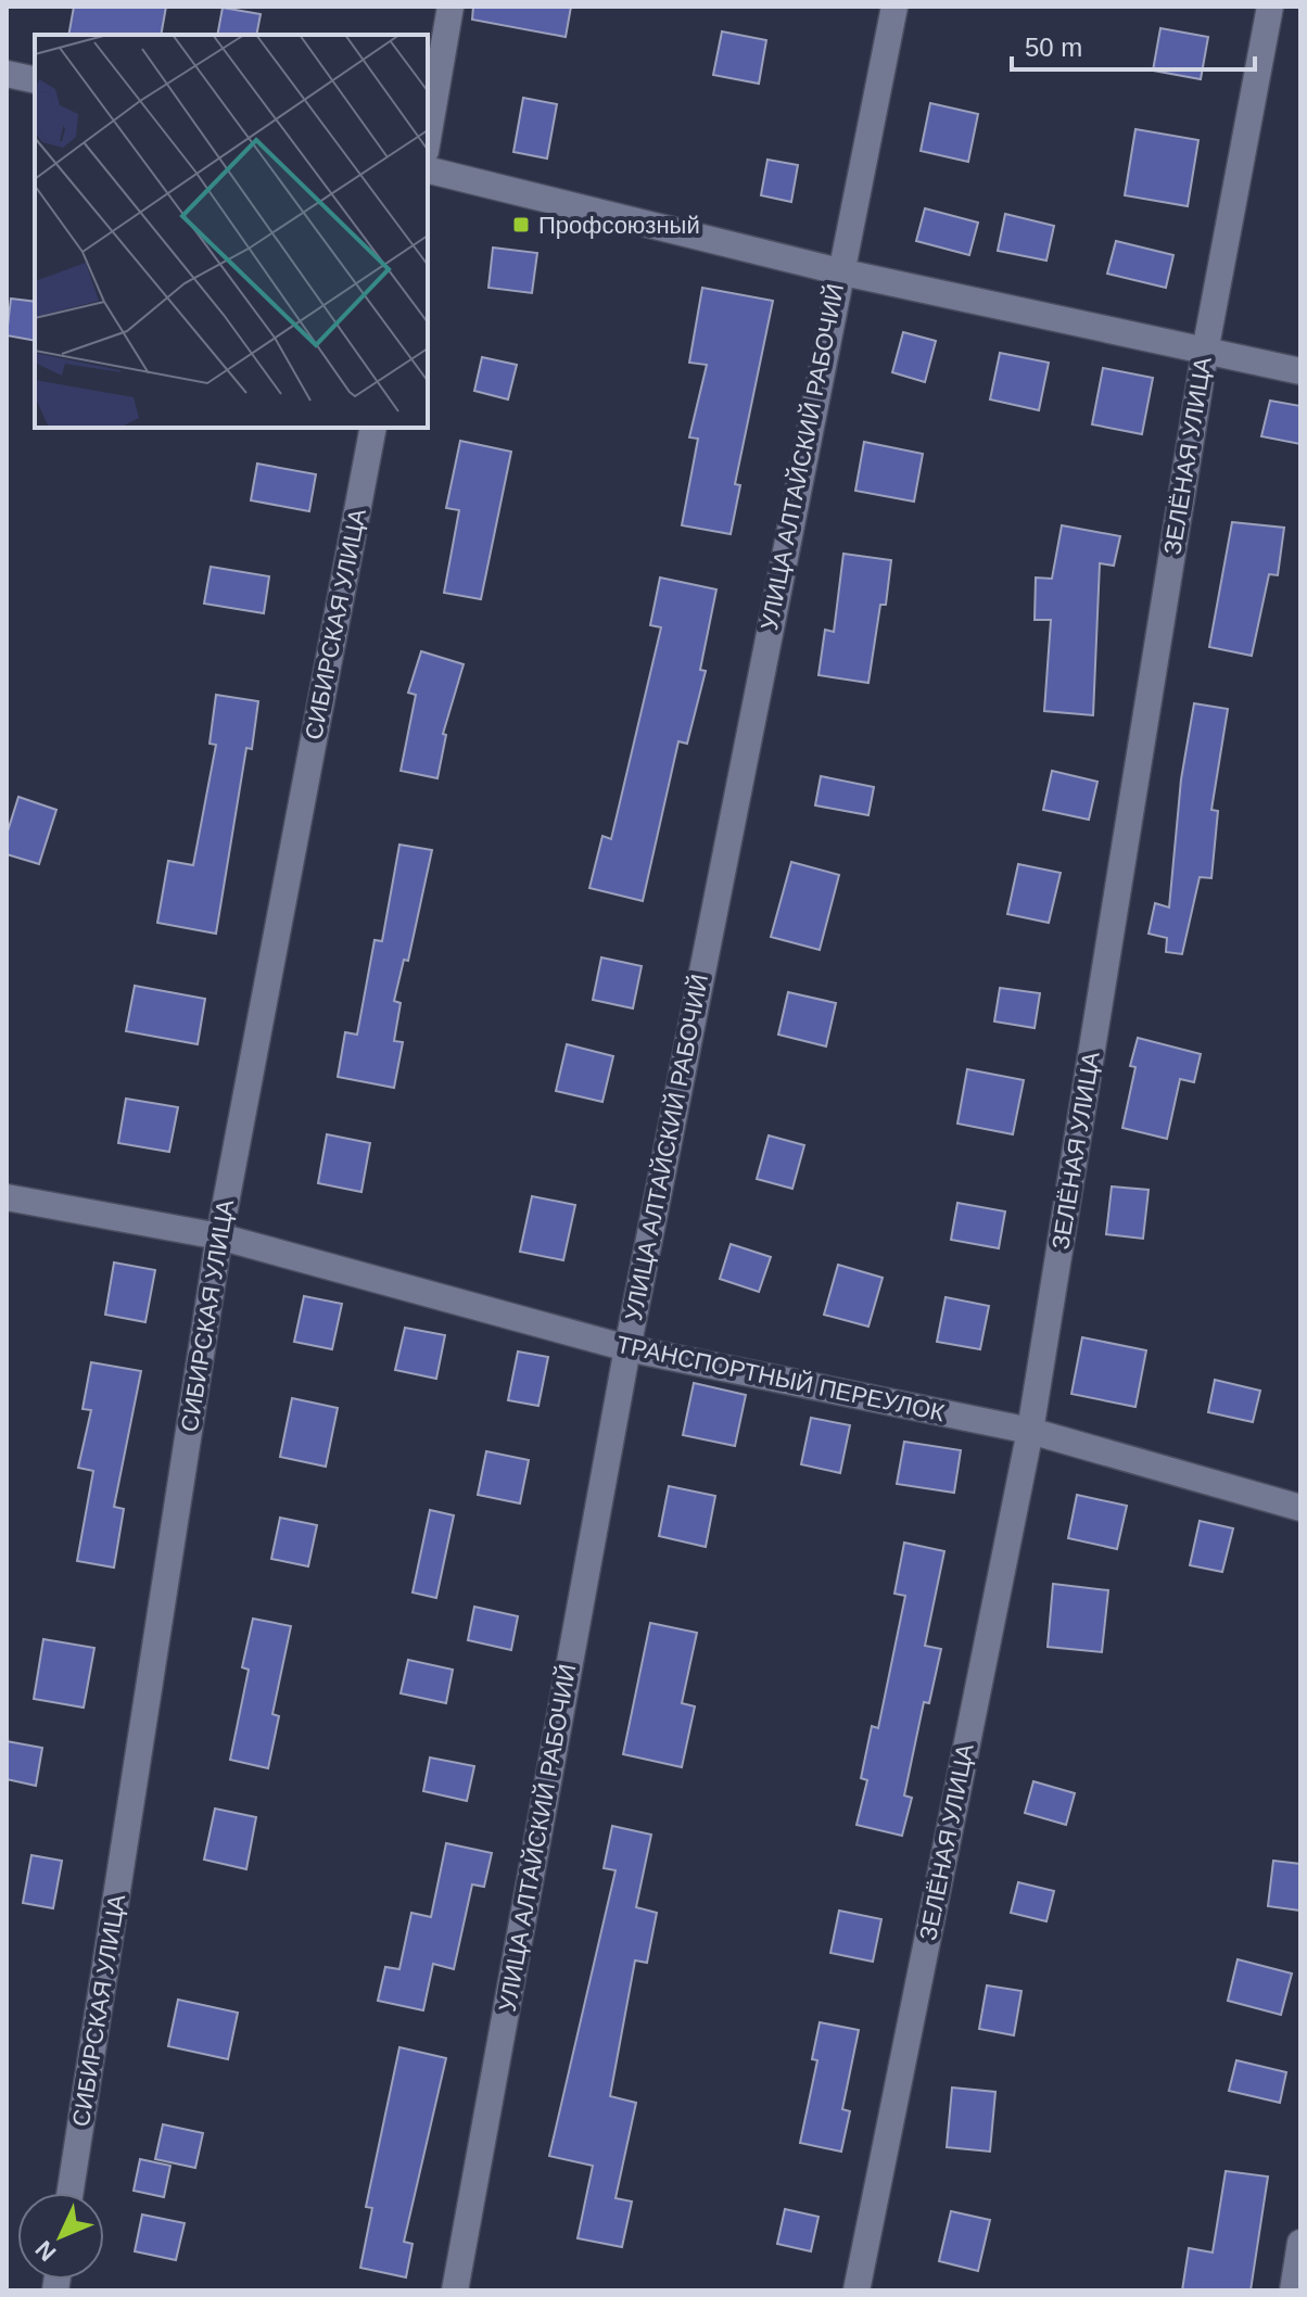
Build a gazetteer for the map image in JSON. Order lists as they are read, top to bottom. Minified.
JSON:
{"streets":{"street":["ЗЕЛЁНАЯ УЛИЦА","УЛИЦА АЛТАЙСКИЙ РАБОЧИЙ","СИБИРСКАЯ УЛИЦА","ТРАНСПОРТНЫЙ ПЕРЕУЛОК"]},"crossings":[["ЗЕЛЁНАЯ УЛИЦА","ТРАНСПОРТНЫЙ ПЕРЕУЛОК"],["УЛИЦА АЛТАЙСКИЙ РАБОЧИЙ","ТРАНСПОРТНЫЙ ПЕРЕУЛОК"],["СИБИРСКАЯ УЛИЦА","ТРАНСПОРТНЫЙ ПЕРЕУЛОК"]],"places":{"transit":["Профсоюзный"]},"scale_bar":"50 m","north":"bottom left"}
